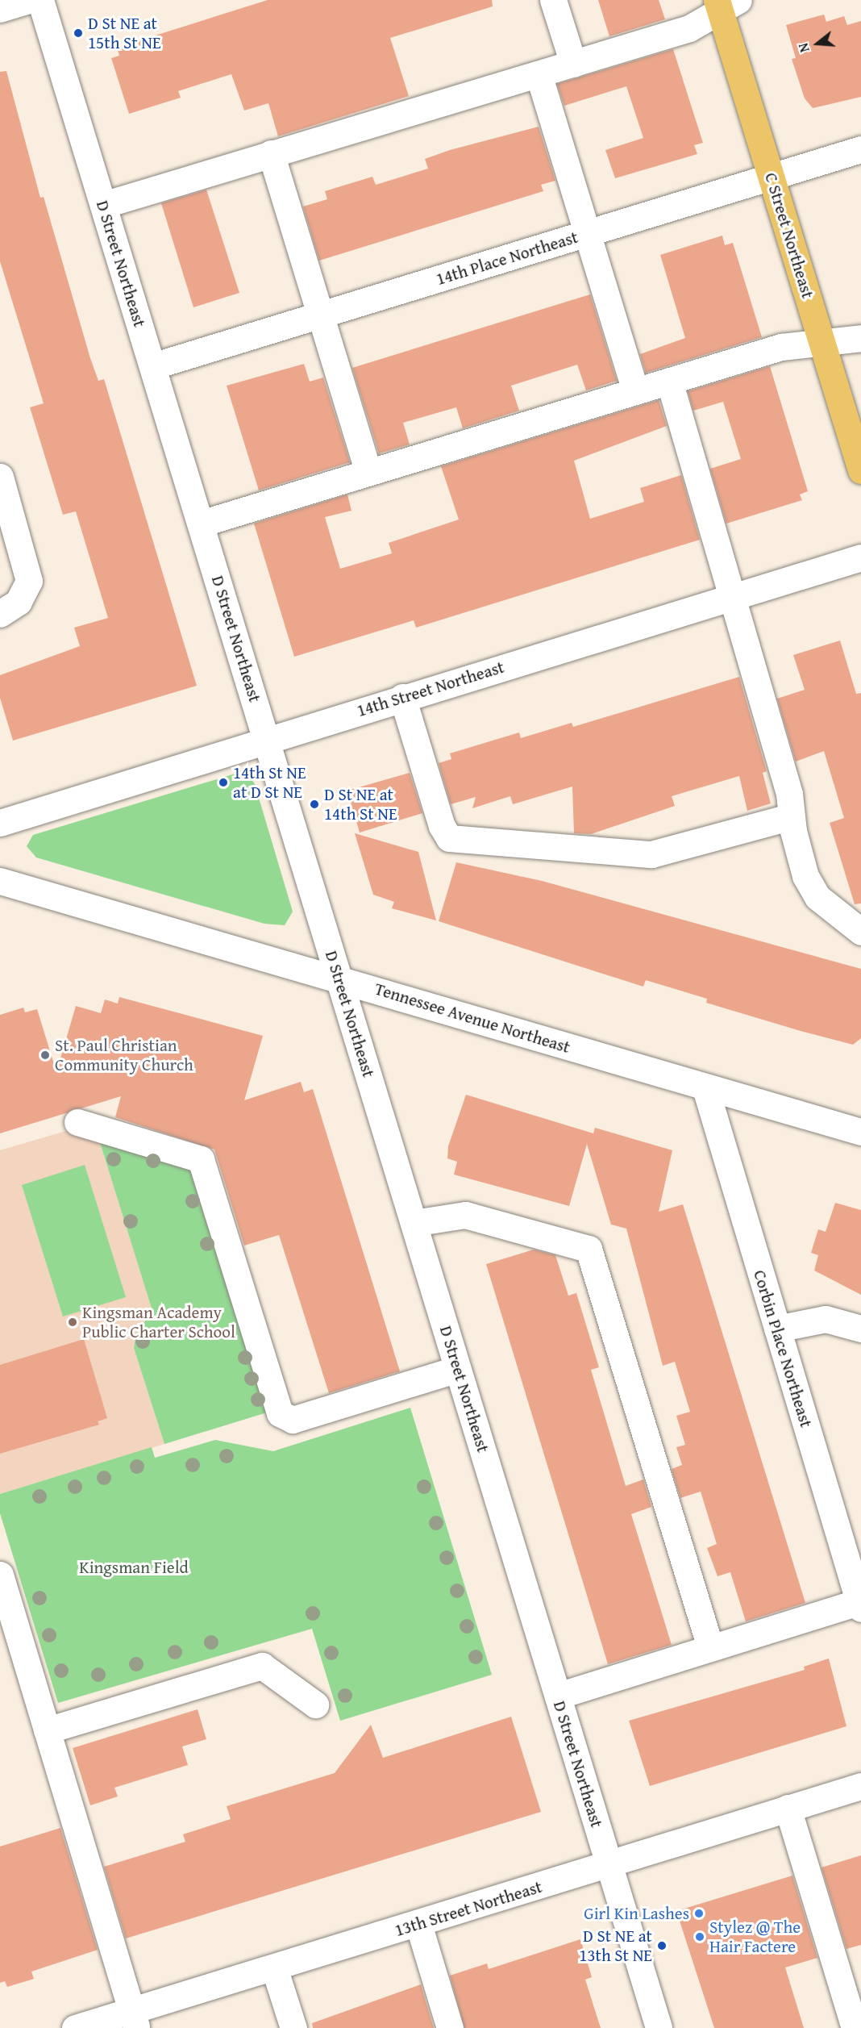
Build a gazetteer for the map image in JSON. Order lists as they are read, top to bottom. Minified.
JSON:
{"streets":{"main road":["C Street Northeast"],"street":["14th Place Northeast","D Street Northeast","14th Street Northeast","Tennessee Avenue Northeast","Corbin Place Northeast","13th Street Northeast"]},"crossings":[["C Street Northeast","14th Place Northeast"],["14th Place Northeast","D Street Northeast"],["D Street Northeast","14th Street Northeast"],["D Street Northeast","Tennessee Avenue Northeast"],["D Street Northeast","13th Street Northeast"],["Tennessee Avenue Northeast","Corbin Place Northeast"]],"parks":["Kingsman Field"],"places":["D St NE at 15th St NE","14th St NE at D St NE","D St NE at 14th St NE","St. Paul Christian Community Church","Kingsman Academy Public Charter School","Girl Kin Lashes","Stylez @ The Hair Factere","D St NE at 13th St NE"],"north":"left"}
